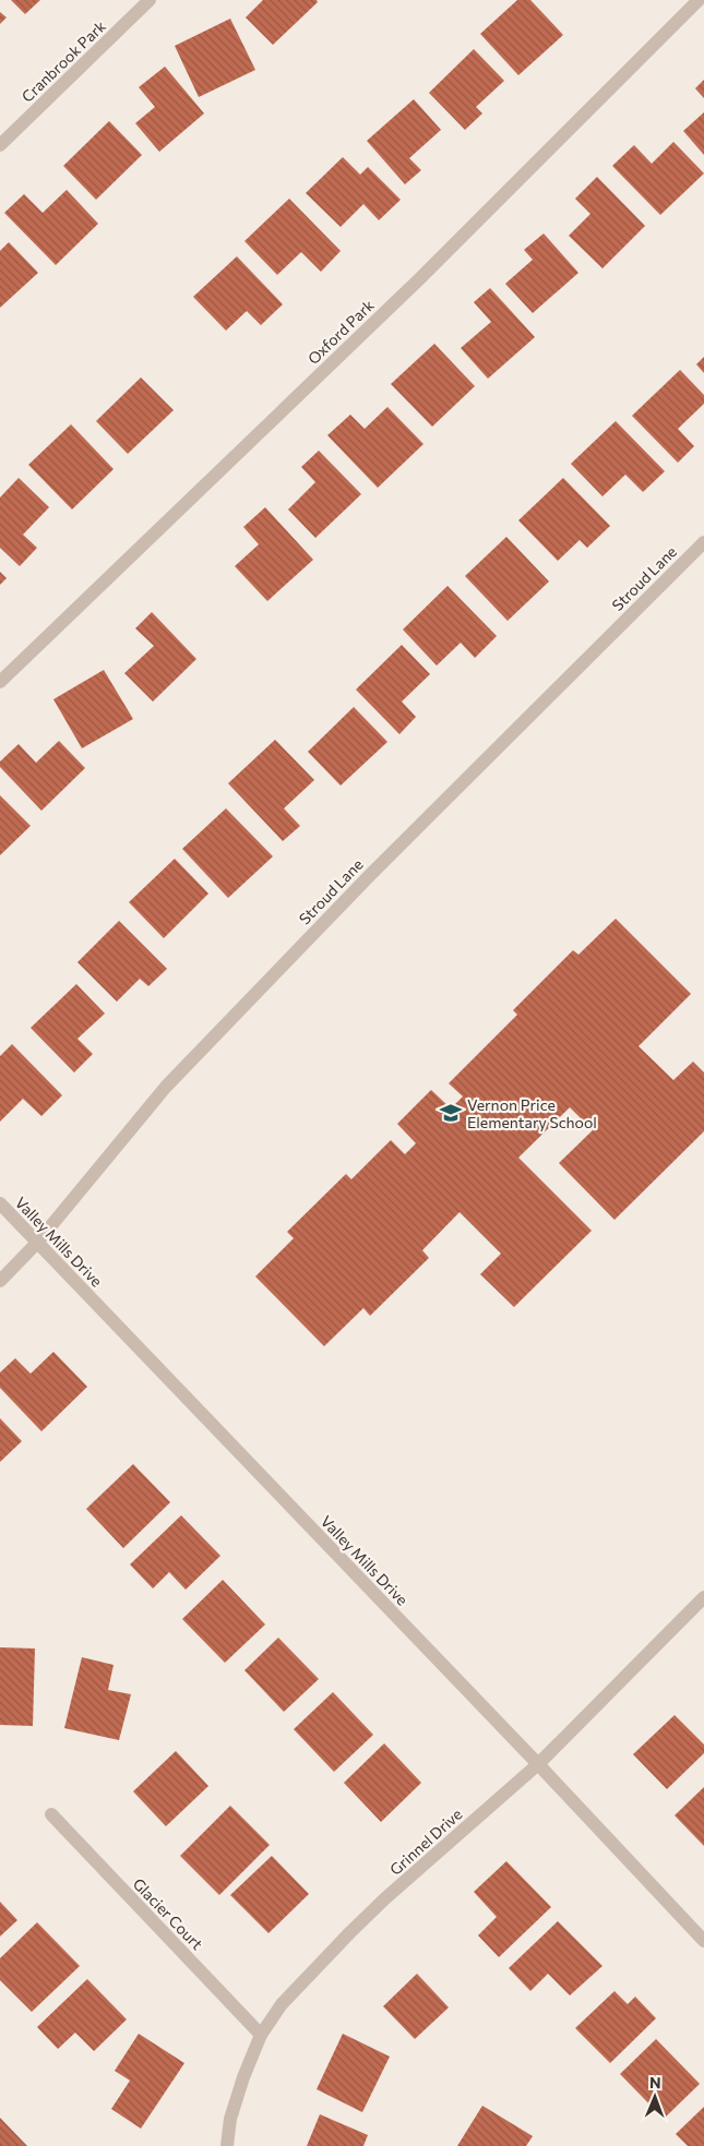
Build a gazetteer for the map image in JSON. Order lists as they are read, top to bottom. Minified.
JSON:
{"streets":{"street":["Cranbrook Park","Oxford Park","Stroud Lane","Valley Mills Drive","Grinnel Drive","Glacier Court"]},"crossings":[["Stroud Lane","Valley Mills Drive"],["Valley Mills Drive","Grinnel Drive"],["Grinnel Drive","Glacier Court"]],"places":{"school or university":["Vernon Price Elementary School"]},"north":"top"}
